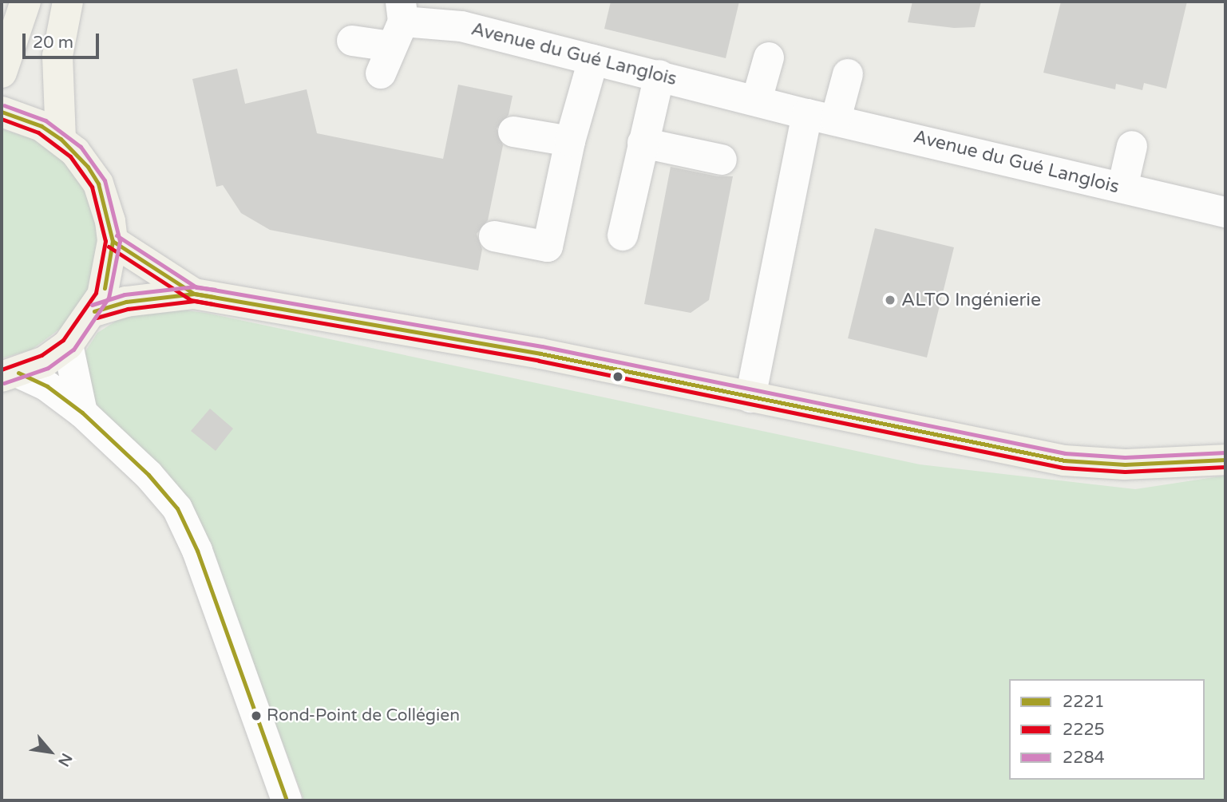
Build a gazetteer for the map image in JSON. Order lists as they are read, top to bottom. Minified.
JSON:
{"streets":{"street":["Avenue du Gué Langlois"]},"places":["ALTO Ingénierie","Rond-Point de Collégien"],"lines":["transit line 2284","transit line 2221","transit line 2225"],"legend":["2221","2225","2284"],"scale_bar":"20 m","north":"bottom right"}
